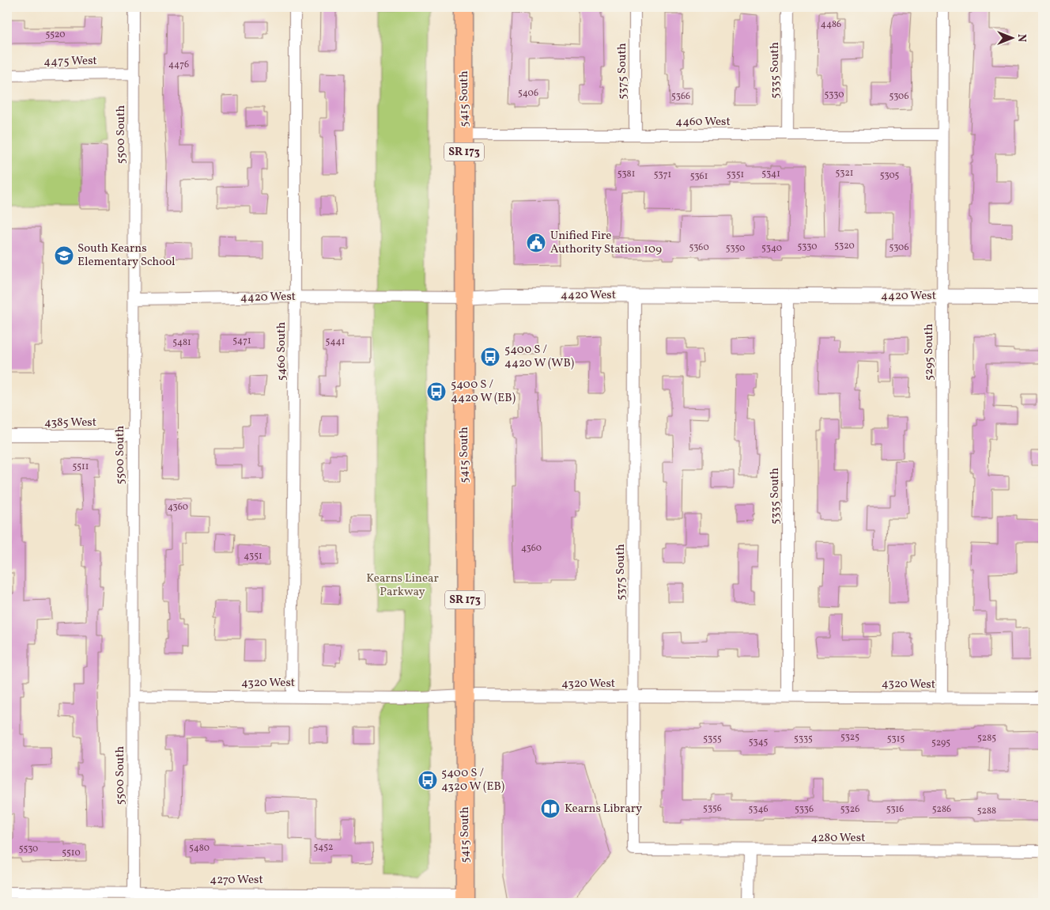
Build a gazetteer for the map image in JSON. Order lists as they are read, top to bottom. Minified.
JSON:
{"streets":{"main road":["5415 South","SR 173"],"street":["4475 West","5335 South","5375 South","4460 West","5500 South","4420 West","5460 South","5295 South","4385 West","4320 West","4280 West","4270 West"]},"crossings":[["4475 West","5500 South"],["5335 South","4460 West"],["5335 South","4420 West"],["5335 South","4320 West"],["5375 South","4460 West"],["5375 South","4420 West"],["5375 South","4320 West"],["5375 South","4280 West"],["5415 South","4460 West"],["5415 South","4420 West"],["5415 South","4320 West"],["5415 South","4270 West"],["4460 West","5295 South"],["5500 South","4420 West"],["5500 South","4385 West"],["5500 South","4320 West"],["5500 South","4270 West"],["4420 West","5460 South"],["4420 West","5295 South"],["5460 South","4320 West"],["5295 South","4320 West"]],"parks":["Kearns Linear Parkway"],"places":{"public building":["Unified Fire Authority Station 109"],"school or university":["South Kearns Elementary School"],"bus stop":["5400 S / 4420 W (WB)","5400 S / 4420 W (EB)","5400 S / 4320 W (EB)"],"library":["Kearns Library"]},"house_numbers":["4486","5520","4476","5406","5330","5366","5306","5321","5381","5341","5371","5351","5305","5361","5320","5330","5360","5306","5350","5340","5471","5441","5481","5511","4360","4360","4351","5325","5285","5355","5335","5315","5345","5295","5356","5346","5336","5326","5316","5286","5288","5452","5480","5530","5510"],"north":"right"}
